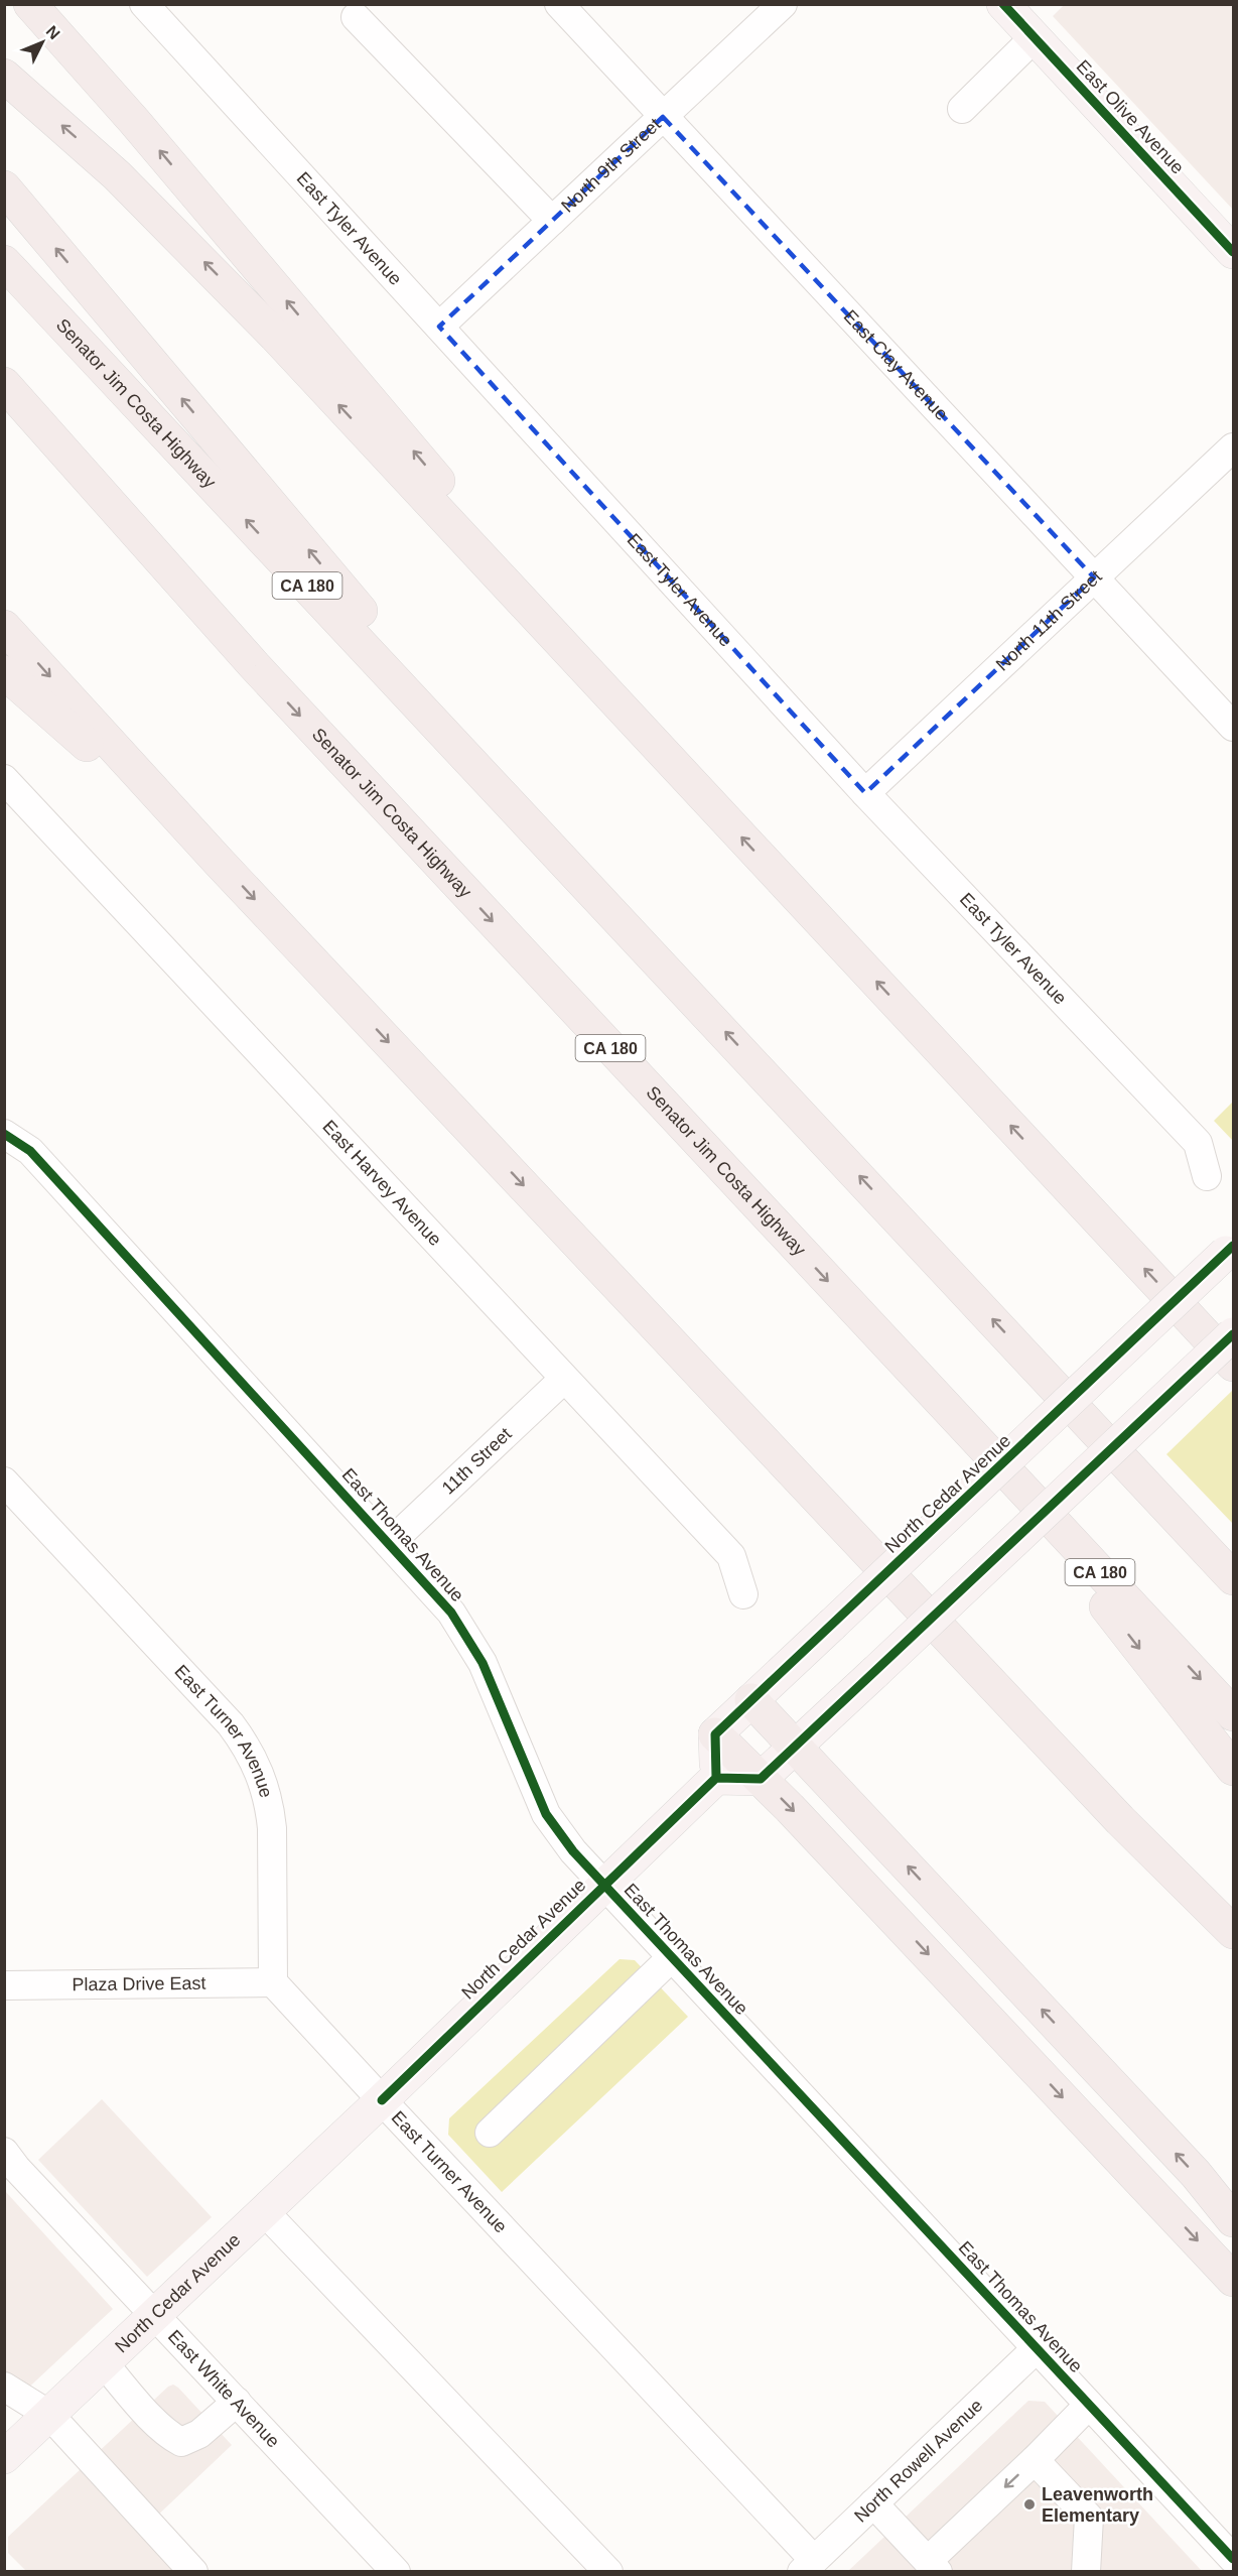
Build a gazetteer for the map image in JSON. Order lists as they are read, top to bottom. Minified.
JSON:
{"streets":{"highway":["Senator Jim Costa Highway","CA 180"],"main road":["East Olive Avenue","North Cedar Avenue"],"street":["North 9th Street","East Tyler Avenue","East Clay Avenue","North 11th Street","East Harvey Avenue","11th Street","East Thomas Avenue","East Turner Avenue","Plaza Drive East","East White Avenue","North Rowell Avenue"]},"crossings":[["North 9th Street","East Tyler Avenue"],["North 9th Street","East Clay Avenue"],["East Tyler Avenue","North 11th Street"],["East Clay Avenue","North 11th Street"],["East Harvey Avenue","11th Street"],["11th Street","East Thomas Avenue"],["North Cedar Avenue","East Thomas Avenue"],["North Cedar Avenue","East Turner Avenue"],["North Cedar Avenue","East White Avenue"],["East Thomas Avenue","North Rowell Avenue"],["East Turner Avenue","Plaza Drive East"],["East Turner Avenue","North Rowell Avenue"]],"places":["Leavenworth Elementary"],"north":"top right"}
